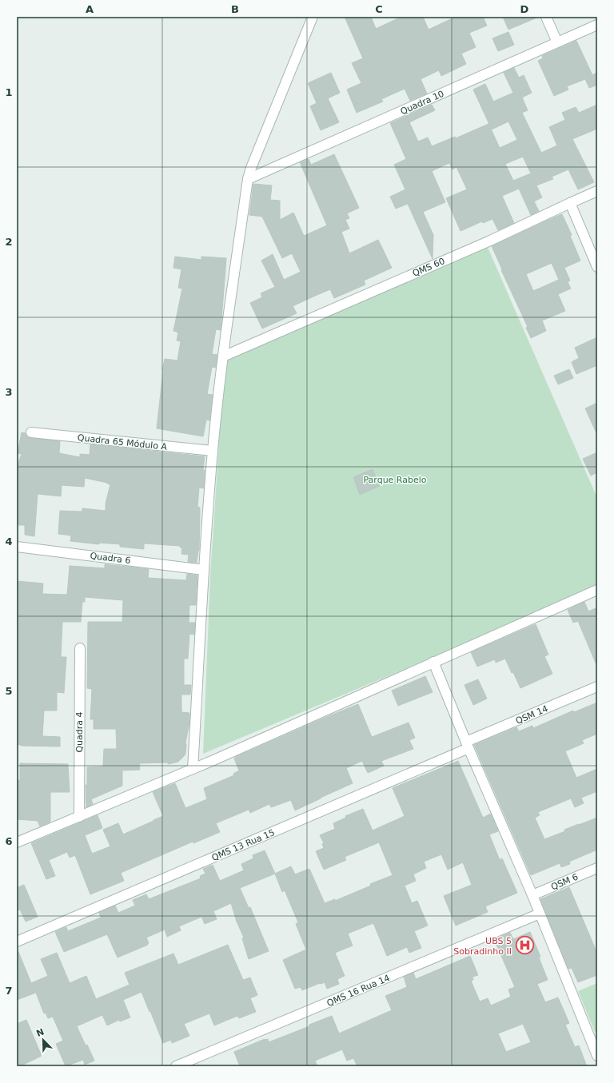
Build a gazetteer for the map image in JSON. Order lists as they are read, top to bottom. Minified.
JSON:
{"streets":{"street":["Quadra 10","QMS 60","Quadra 65 Módulo A","Quadra 6","QSM 14","Quadra 4","QMS 13 Rua 15","QSM 6","QMS 16 Rua 14"]},"crossings":[["QSM 14","QMS 13 Rua 15"]],"parks":["Parque Rabelo"],"places":{"hospital":["UBS 5 Sobradinho II"]},"north":"top left","grid":{"columns":["A","B","C","D"],"rows":["1","2","3","4","5","6","7"]}}
